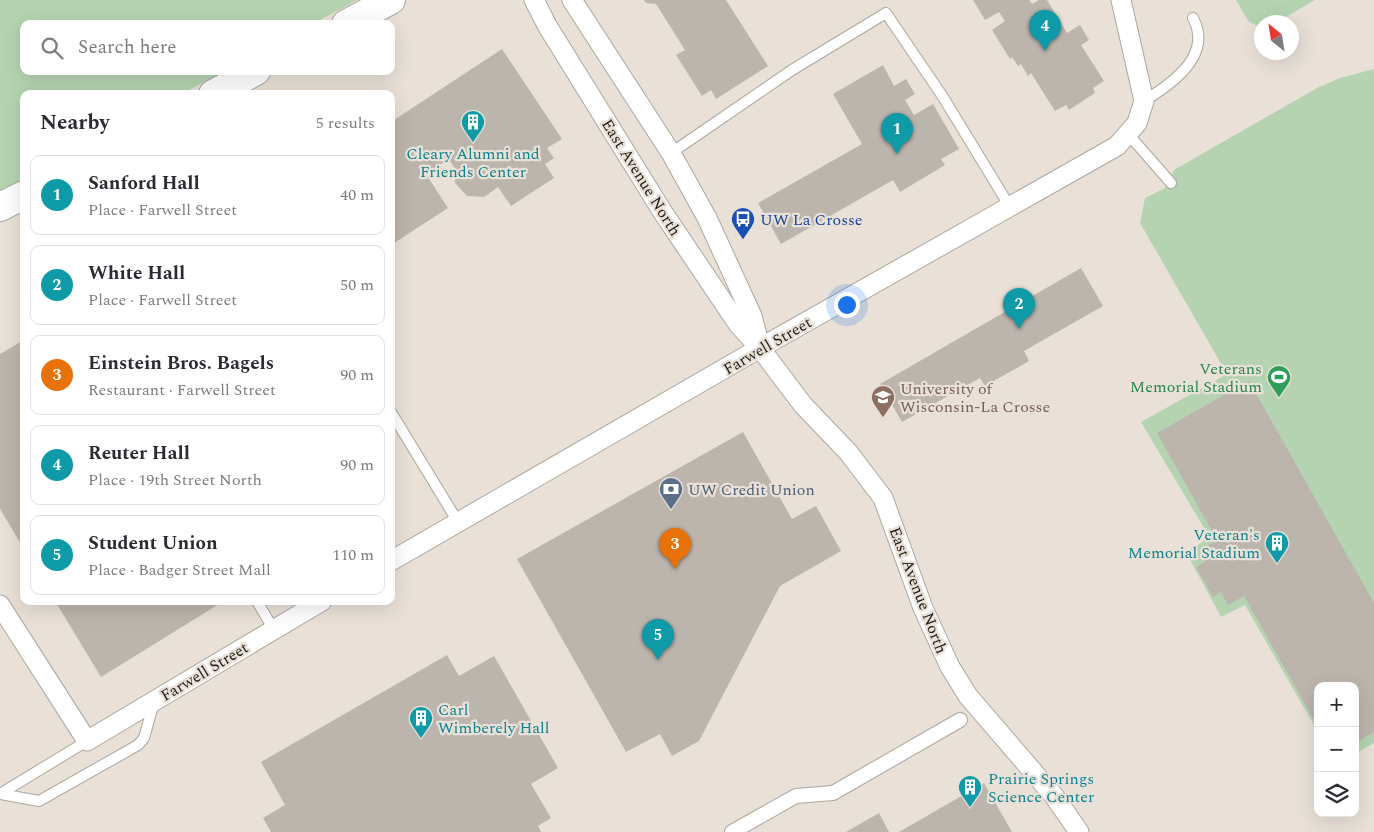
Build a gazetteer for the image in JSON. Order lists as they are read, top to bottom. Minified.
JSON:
{"streets":{"street":["East Avenue North","Farwell Street"]},"crossings":[["East Avenue North","Farwell Street"]],"places":{"building":["Cleary Alumni and Friends Center","Veteran's Memorial Stadium","Carl Wimberely Hall","Prairie Springs Science Center"],"bus stop":["UW La Crosse"],"sports":["Veterans Memorial Stadium"],"school or university":["University of Wisconsin-La Crosse"],"bank":["UW Credit Union"]},"north":"top left","page":{"pins":["4","1","2","3","5"],"search":"Search here","heading":["Nearby","5 results"],"list":[{"mark":"1","name":"Sanford Hall","note":"Place · Farwell Street","value":"40 m"},{"mark":"2","name":"White Hall","note":"Place · Farwell Street","value":"50 m"},{"mark":"3","name":"Einstein Bros. Bagels","note":"Restaurant · Farwell Street","value":"90 m"},{"mark":"4","name":"Reuter Hall","note":"Place · 19th Street North","value":"90 m"},{"mark":"5","name":"Student Union","note":"Place · Badger Street Mall","value":"110 m"}],"map_buttons":["+","−"]}}
